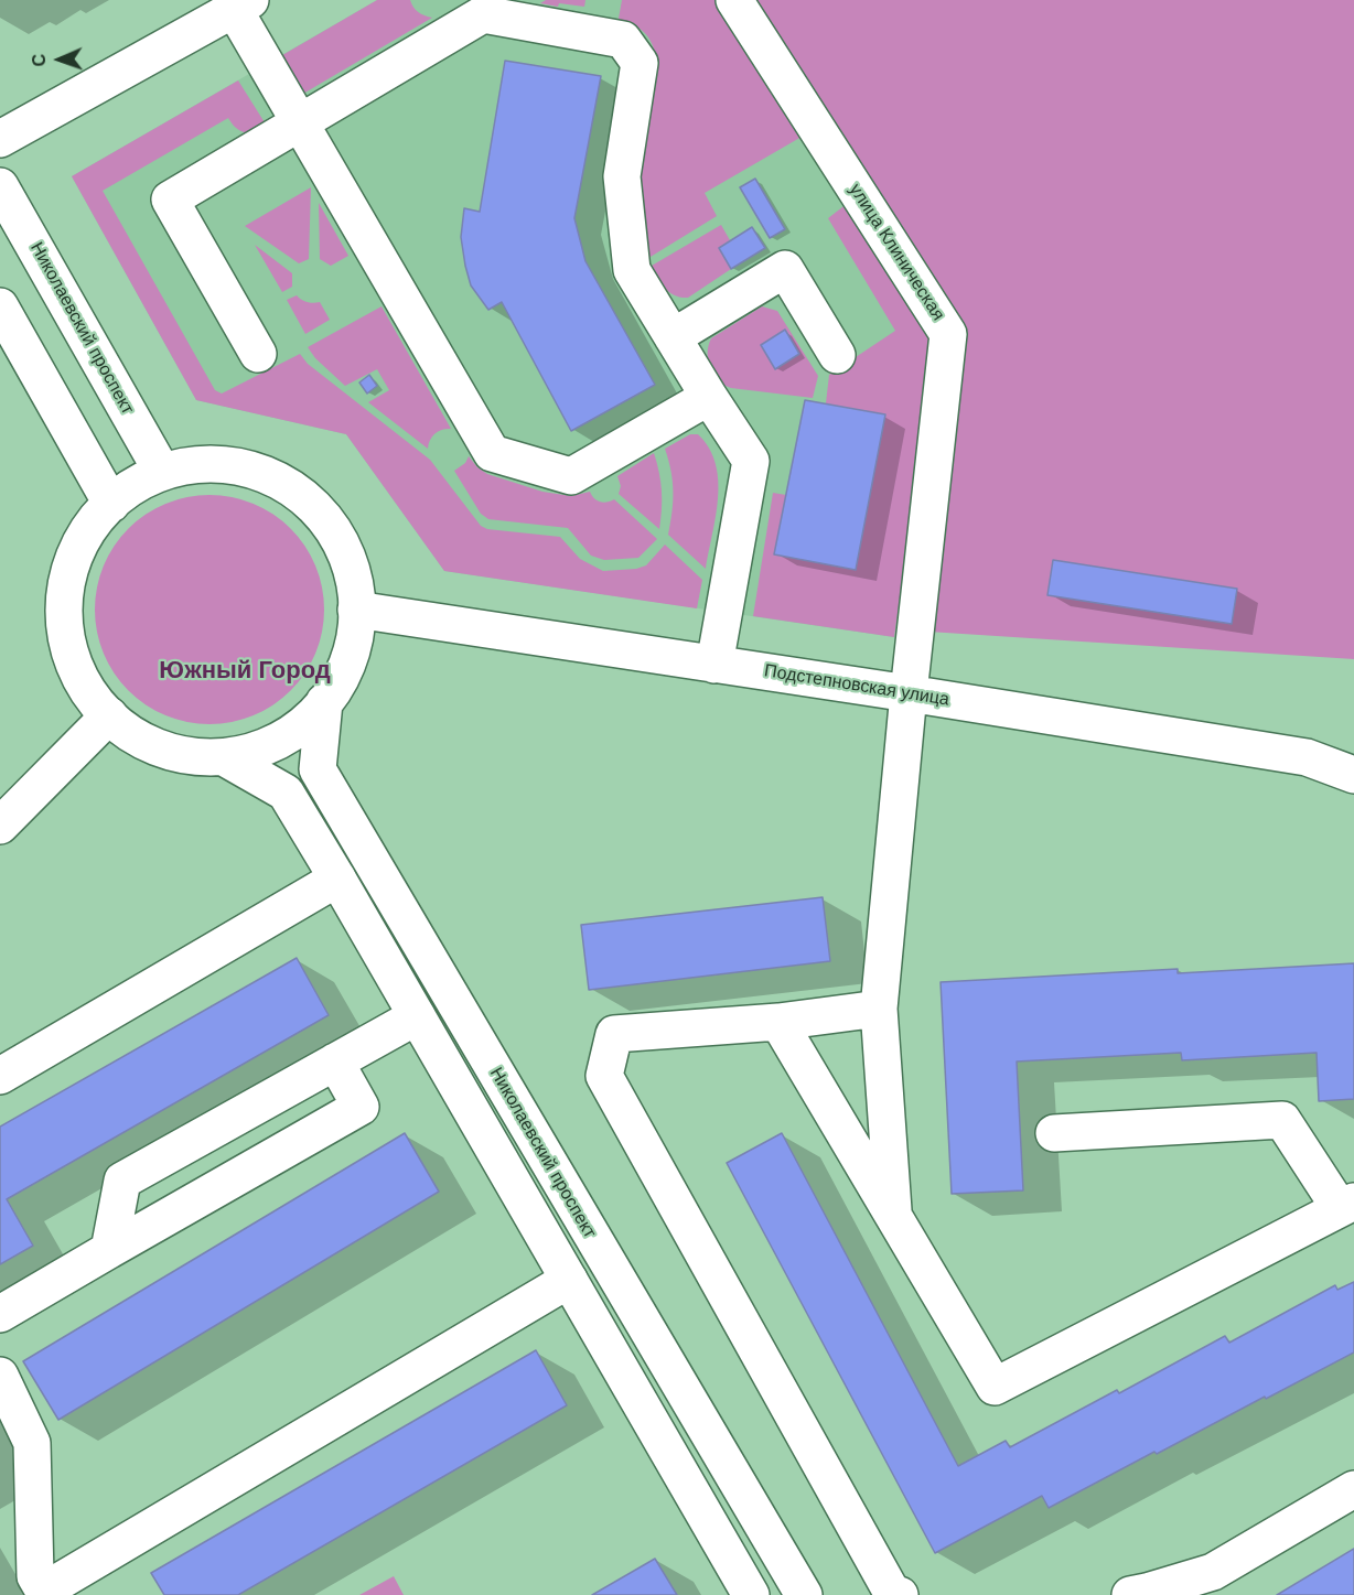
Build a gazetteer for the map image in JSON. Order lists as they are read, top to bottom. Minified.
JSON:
{"streets":{"main road":["улица Клиническая","Николаевский проспект","Подстепновская улица"]},"crossings":[["улица Клиническая","Подстепновская улица"]],"districts":["Южный Город"],"north":"left"}
